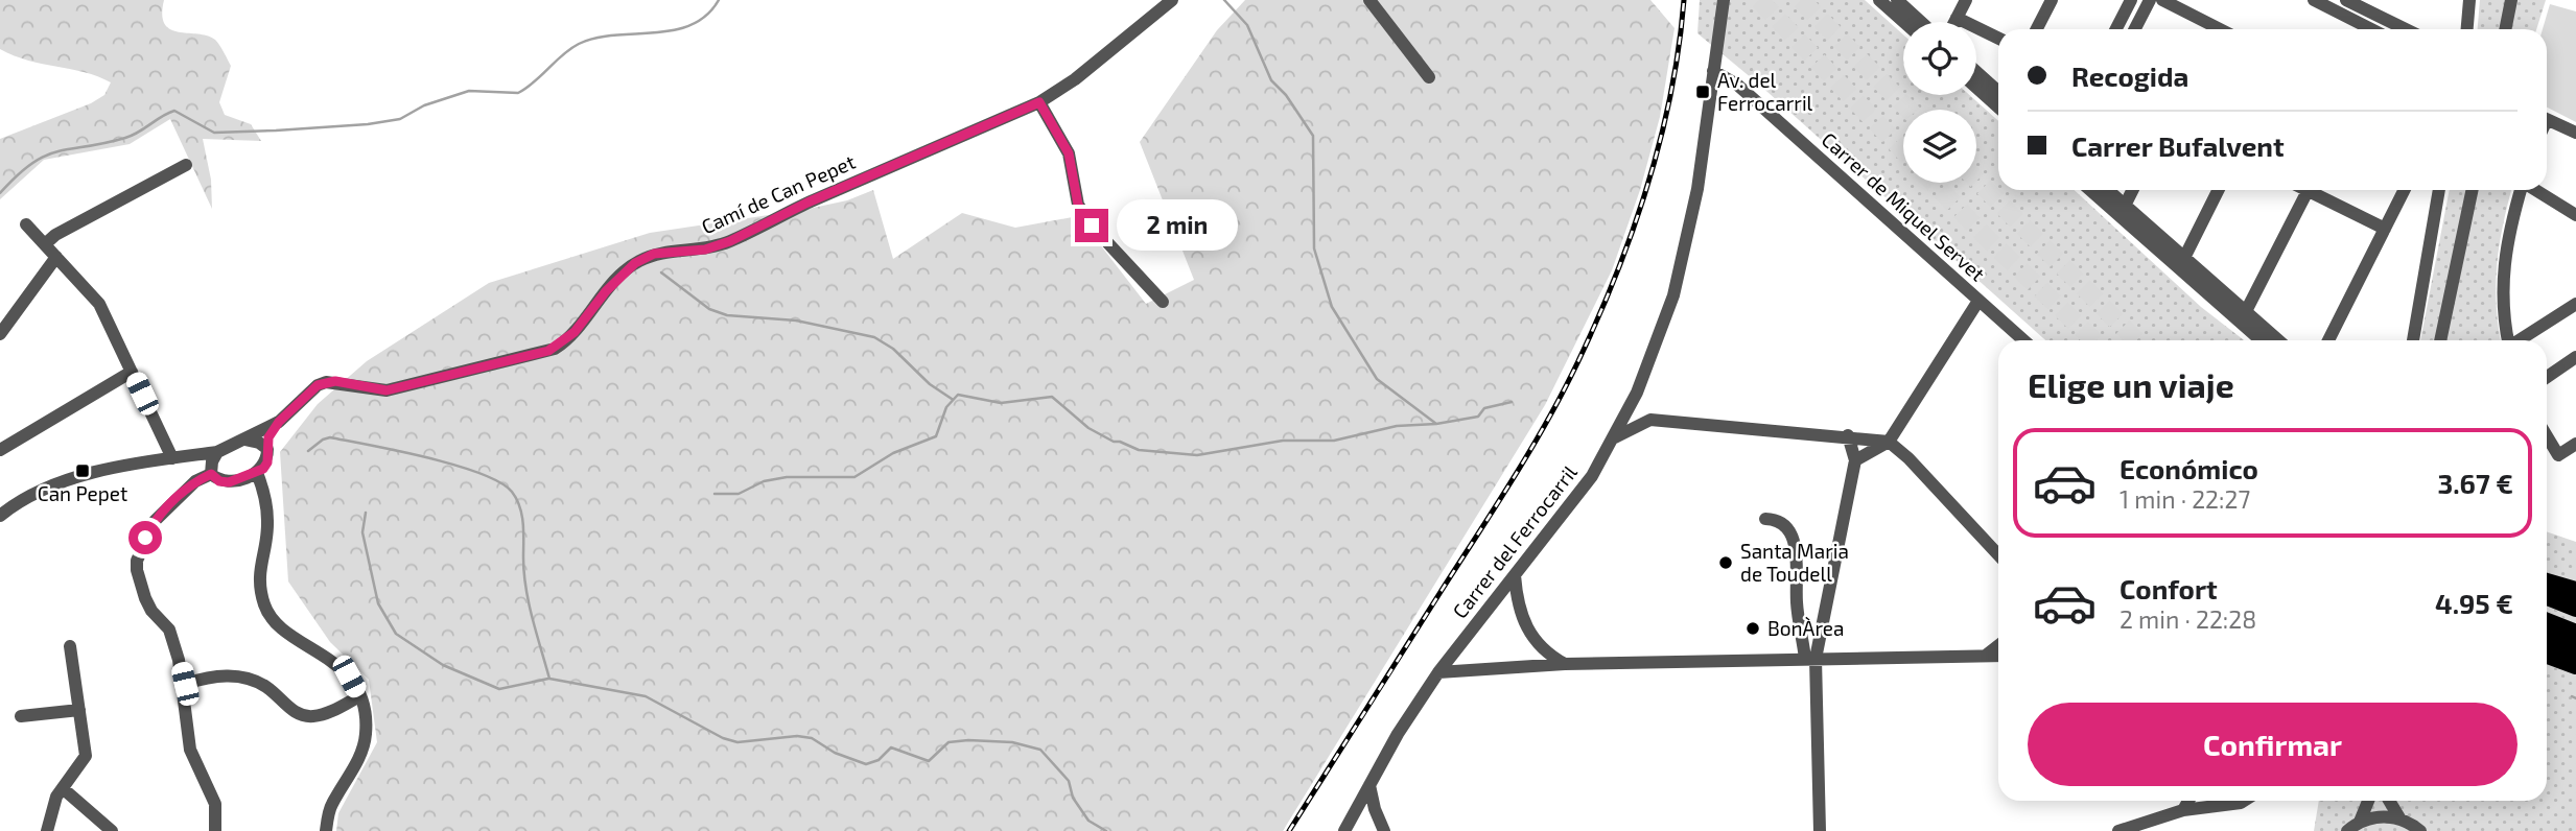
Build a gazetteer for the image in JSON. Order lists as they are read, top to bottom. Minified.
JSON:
{"streets":{"street":["Camí de Can Pepet","Carrer de Miquel Servet","Carrer del Ferrocarril"]},"crossings":[["Carrer de Miquel Servet","Carrer del Ferrocarril"]],"places":{"transit":["Av. del Ferrocarril","Can Pepet"],"other":["Santa Maria de Toudell","BonÀrea"]},"page":{"banner":["Recogida","Carrer Bufalvent"],"bubble":"2 min","heading":"Elige un viaje","list":[{"name":"Económico","note":"1 min · 22:27","value":"3.67 €"},{"name":"Confort","note":"2 min · 22:28","value":"4.95 €"}],"buttons":"Confirmar"}}
